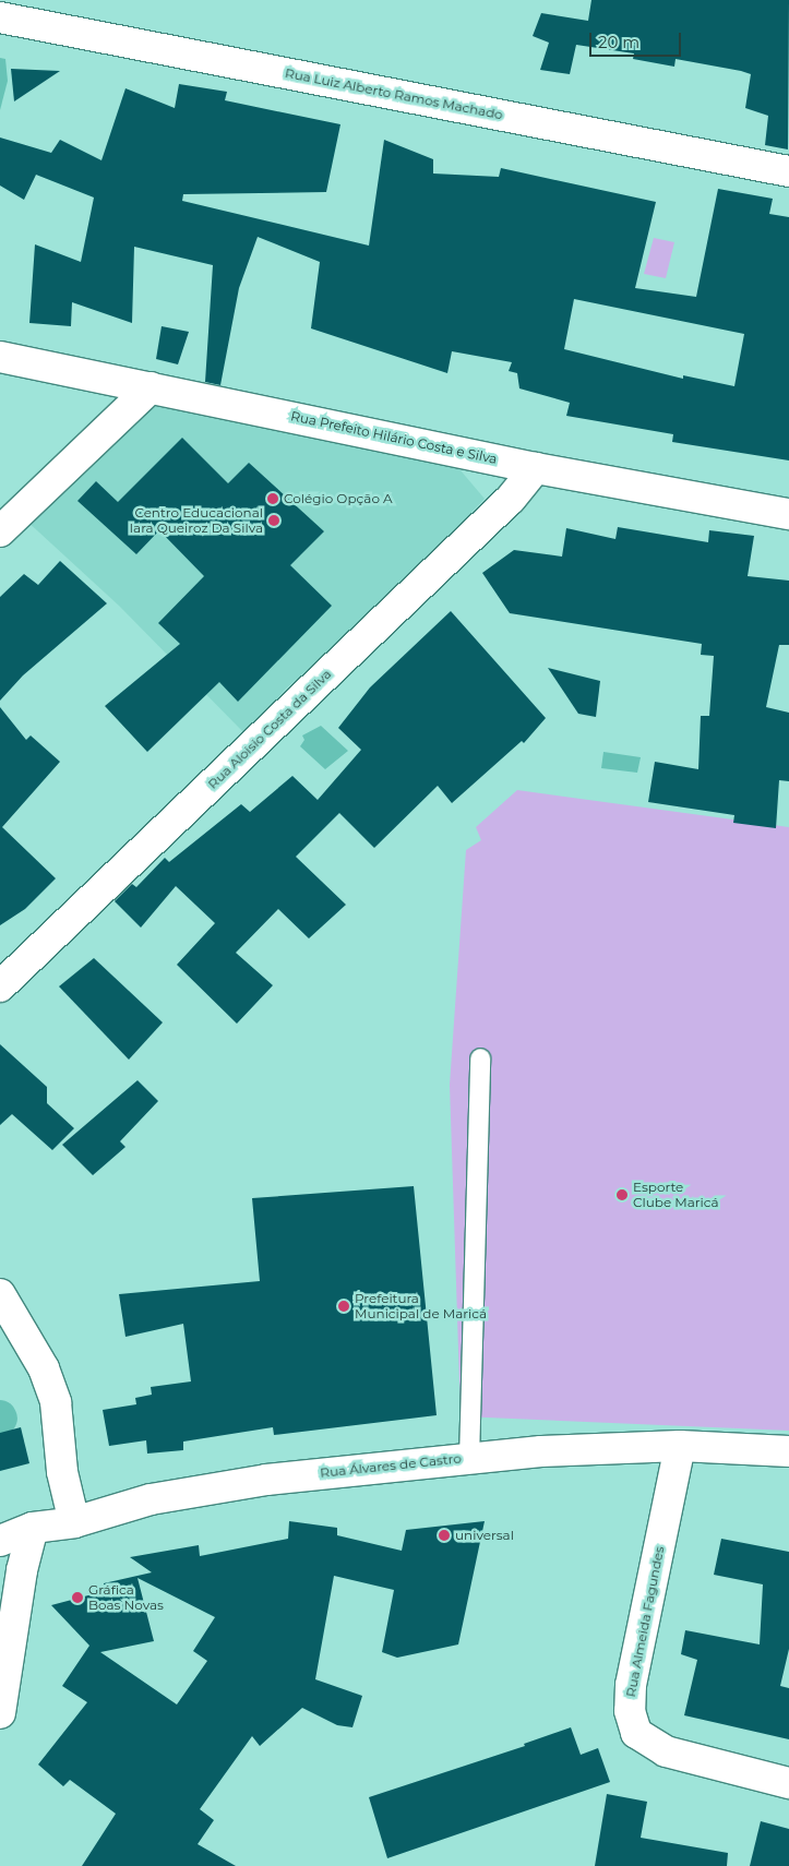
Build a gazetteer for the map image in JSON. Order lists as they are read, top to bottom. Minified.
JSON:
{"streets":{"street":["Rua Luiz Alberto Ramos Machado","Rua Prefeito Hilário Costa e Silva","Rua Aloisio Costa da Silva","Rua Álvares de Castro","Rua Almeida Fagundes"]},"crossings":[["Rua Prefeito Hilário Costa e Silva","Rua Aloisio Costa da Silva"],["Rua Álvares de Castro","Rua Almeida Fagundes"]],"places":["Colégio Opção A","Centro Educacional Iara Queiroz Da Silva","Esporte Clube Maricá","Prefeitura Municipal de Maricá","universal","Gráfica Boas Novas"],"scale_bar":"20 m"}
